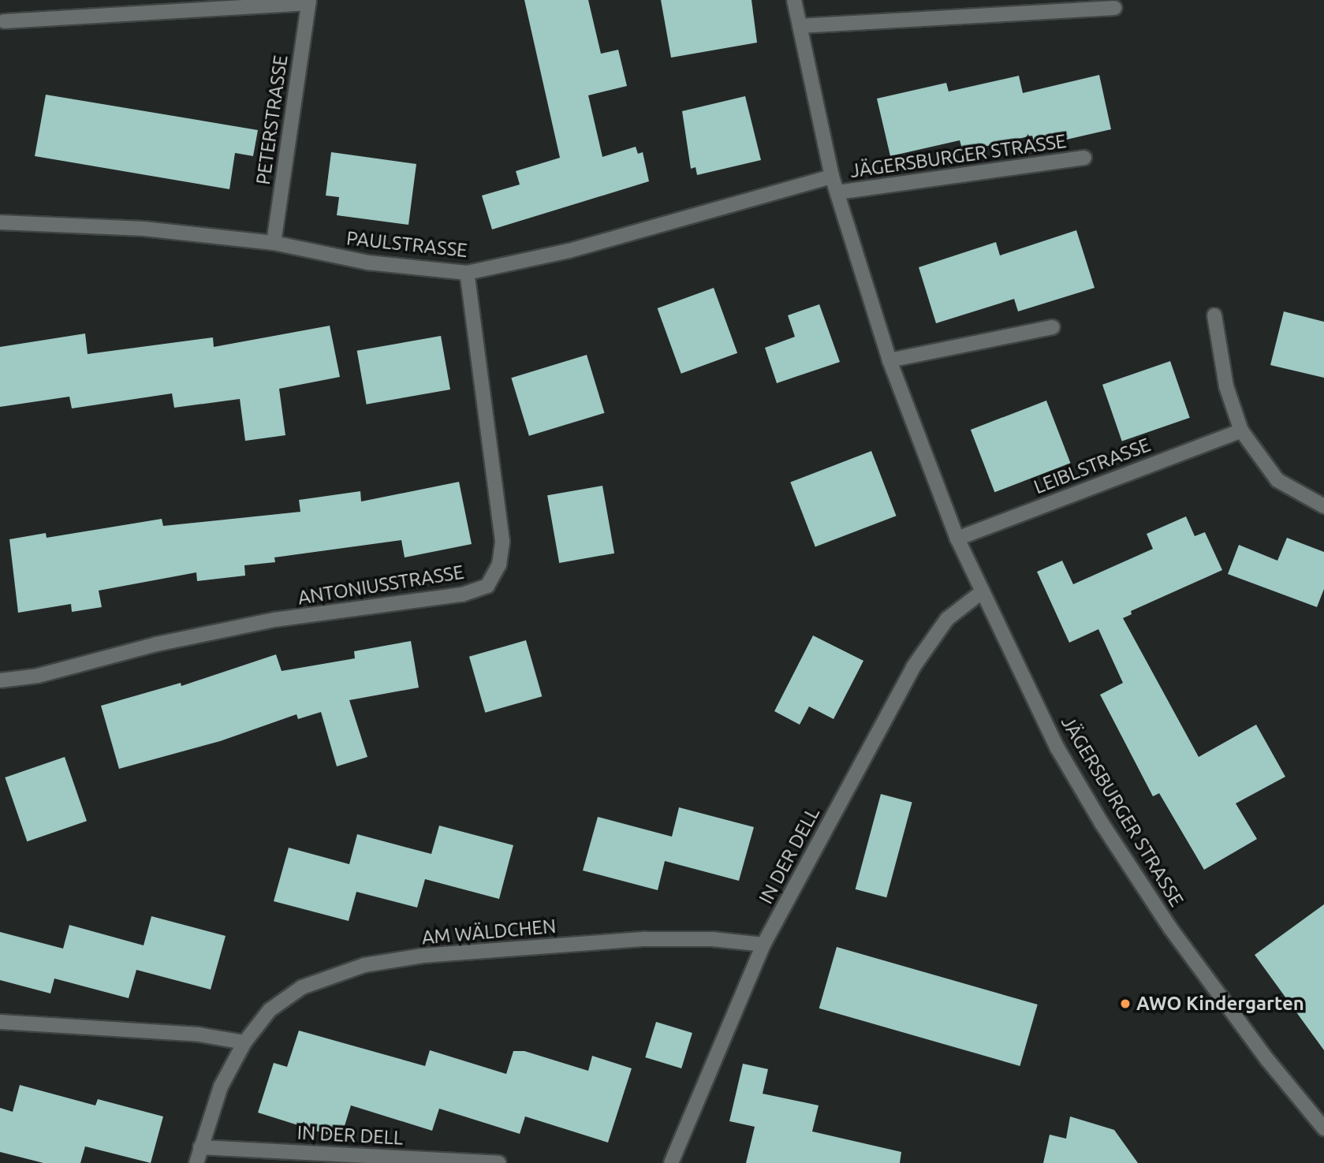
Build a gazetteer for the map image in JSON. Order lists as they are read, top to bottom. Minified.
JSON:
{"streets":{"street":["PETERSTRASSE","JÄGERSBURGER STRASSE","PAULSTRASSE","LEIBLSTRASSE","ANTONIUSSTRASSE","IN DER DELL","AM WÄLDCHEN"]},"crossings":[["PETERSTRASSE","PAULSTRASSE"],["JÄGERSBURGER STRASSE","PAULSTRASSE"],["JÄGERSBURGER STRASSE","LEIBLSTRASSE"],["JÄGERSBURGER STRASSE","IN DER DELL"],["PAULSTRASSE","ANTONIUSSTRASSE"],["IN DER DELL","AM WÄLDCHEN"]],"places":["AWO Kindergarten"]}
